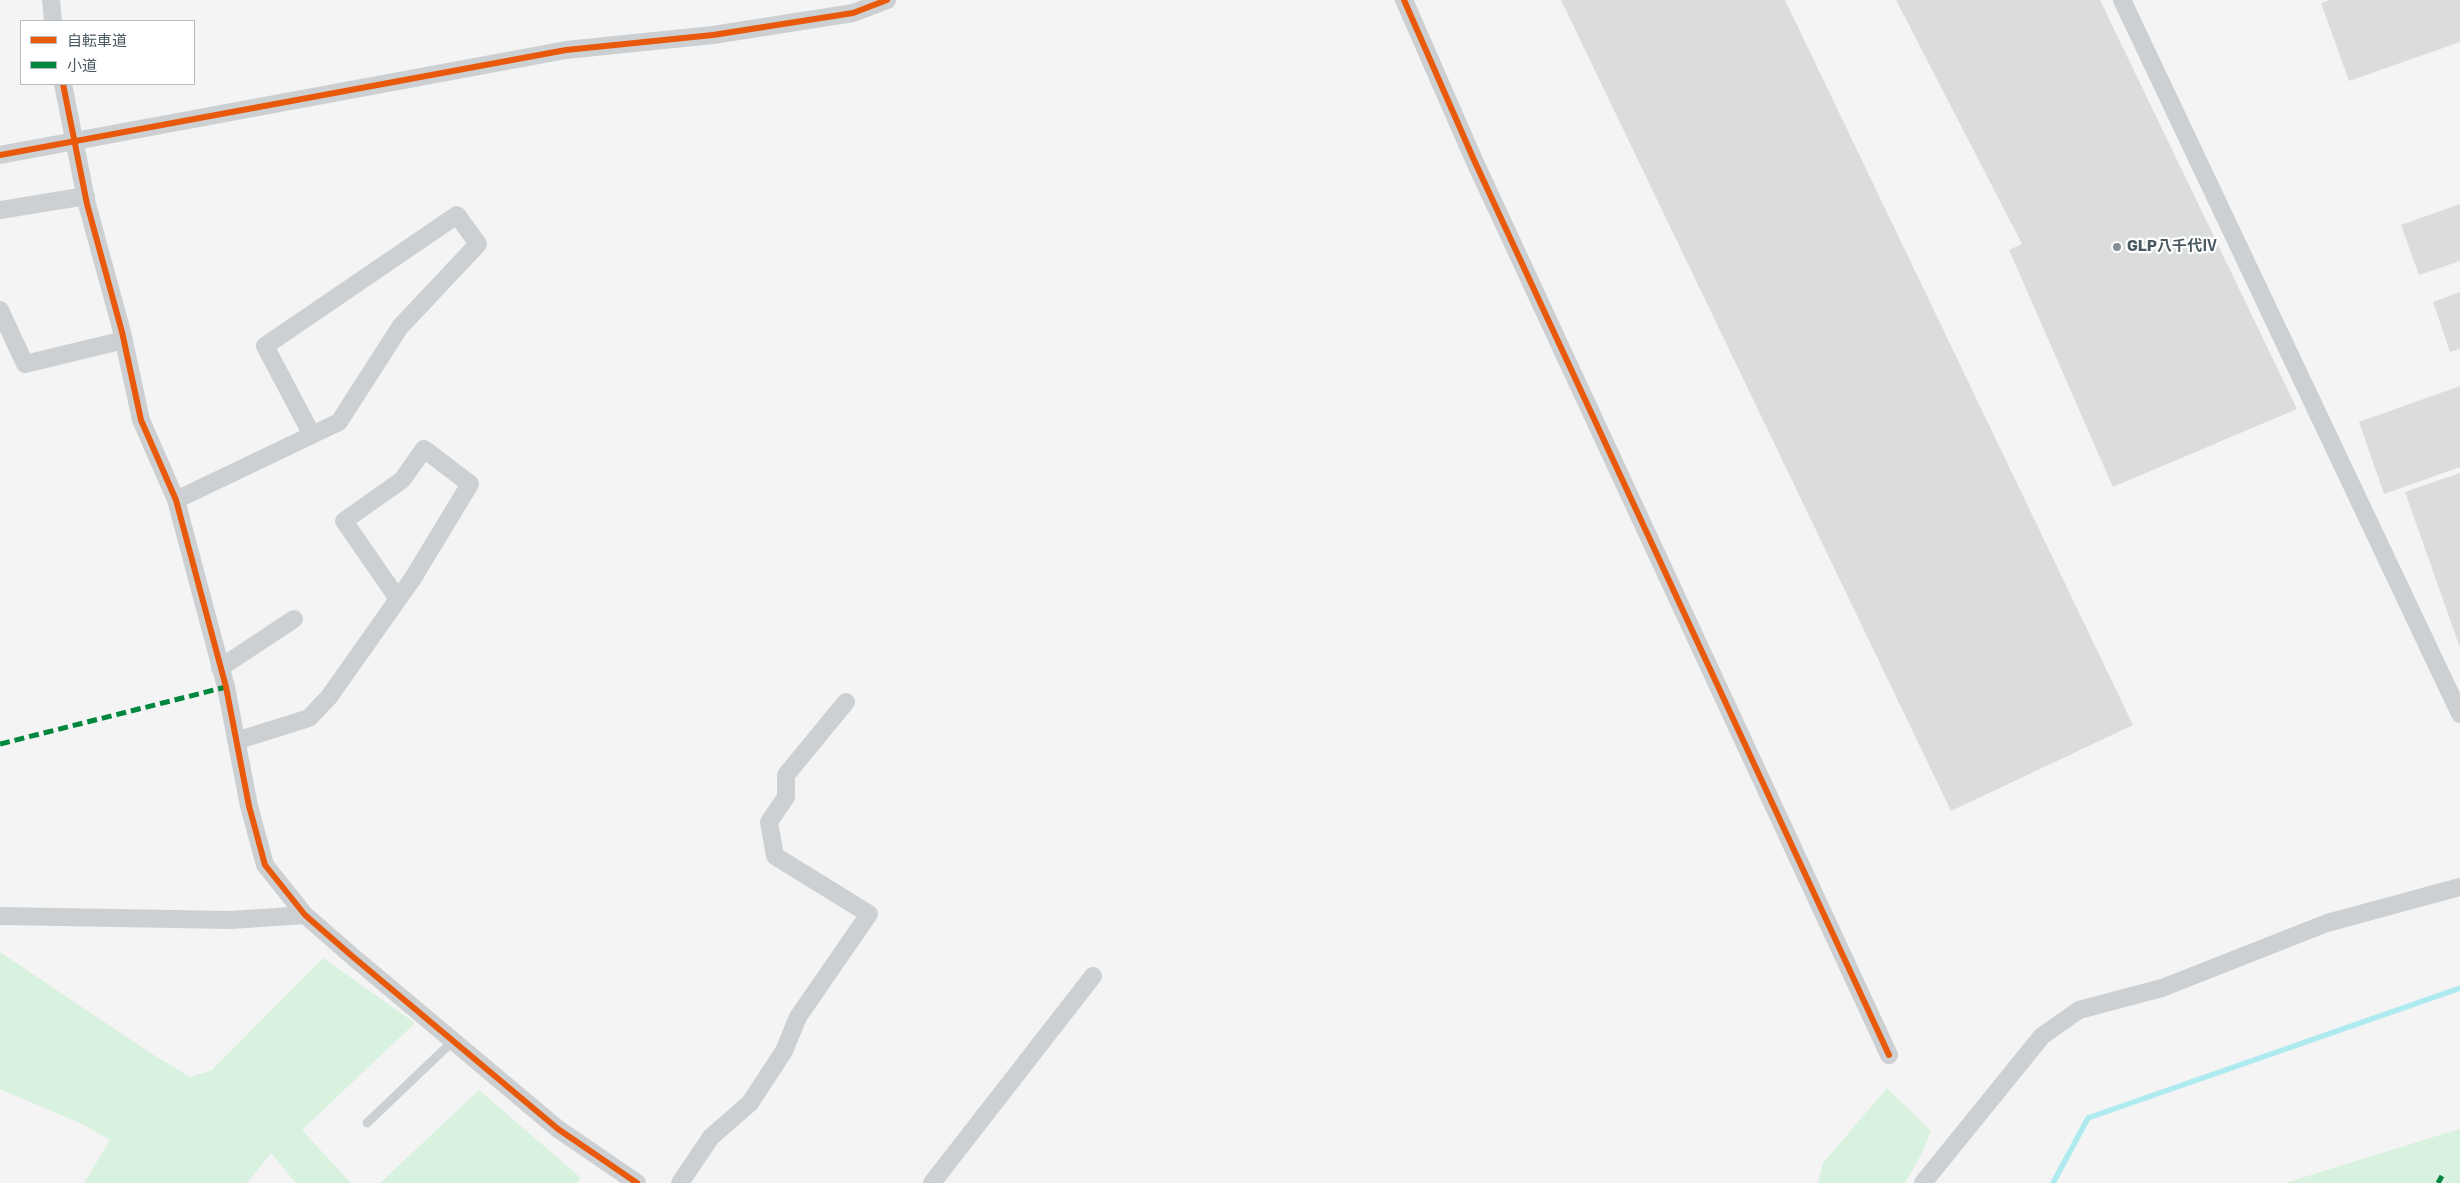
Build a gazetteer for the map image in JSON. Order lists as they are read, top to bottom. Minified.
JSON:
{"places":["GLP八千代Ⅳ"],"legend":["自転車道","小道"]}
